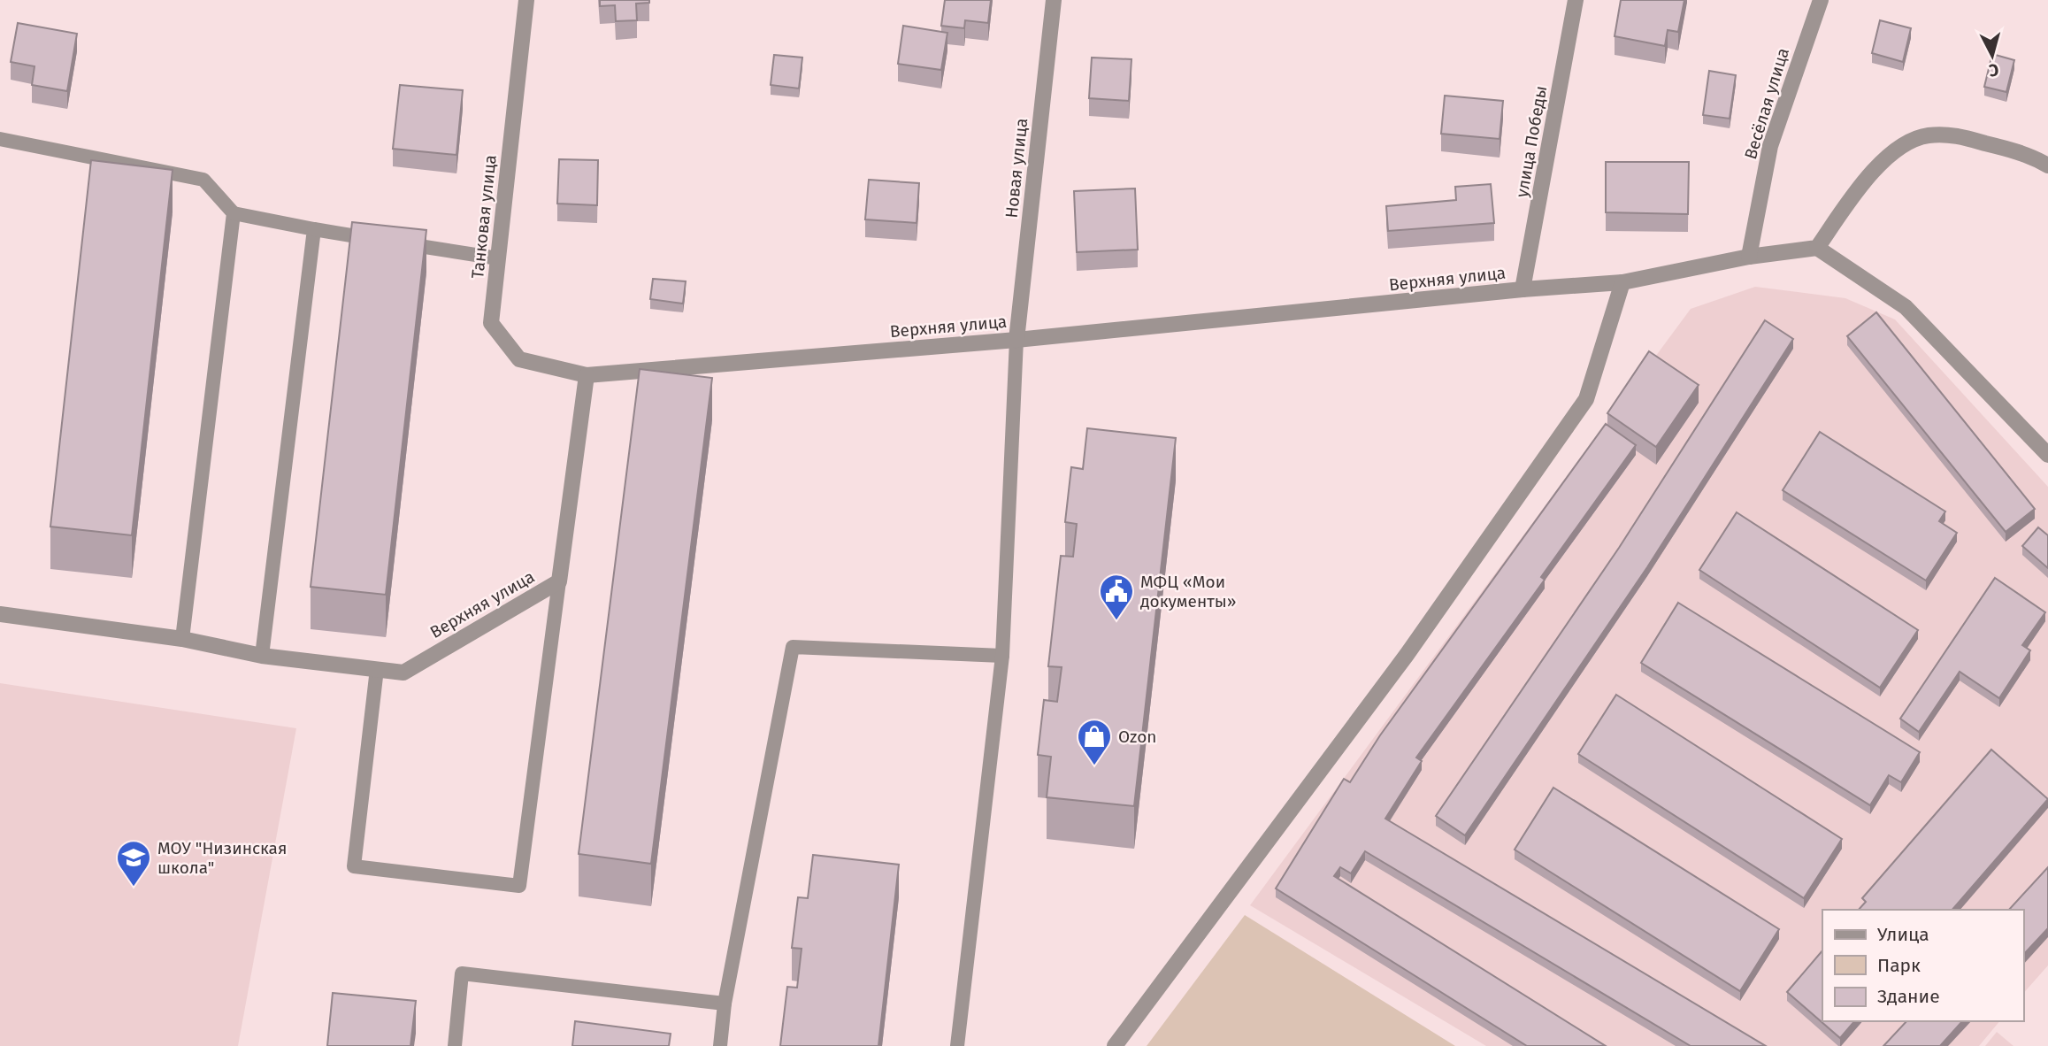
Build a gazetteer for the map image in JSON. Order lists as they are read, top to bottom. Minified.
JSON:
{"streets":{"street":["Весёлая улица","улица Победы","Новая улица","Танковая улица","Верхняя улица"]},"crossings":[["Весёлая улица","Верхняя улица"],["улица Победы","Верхняя улица"],["Новая улица","Верхняя улица"],["Танковая улица","Верхняя улица"]],"places":{"public building":["МФЦ «Мои документы»"],"shop":["Ozon"],"school or university":["МОУ \"Низинская школа\""]},"legend":["Улица","Парк","Здание"],"north":"bottom"}
